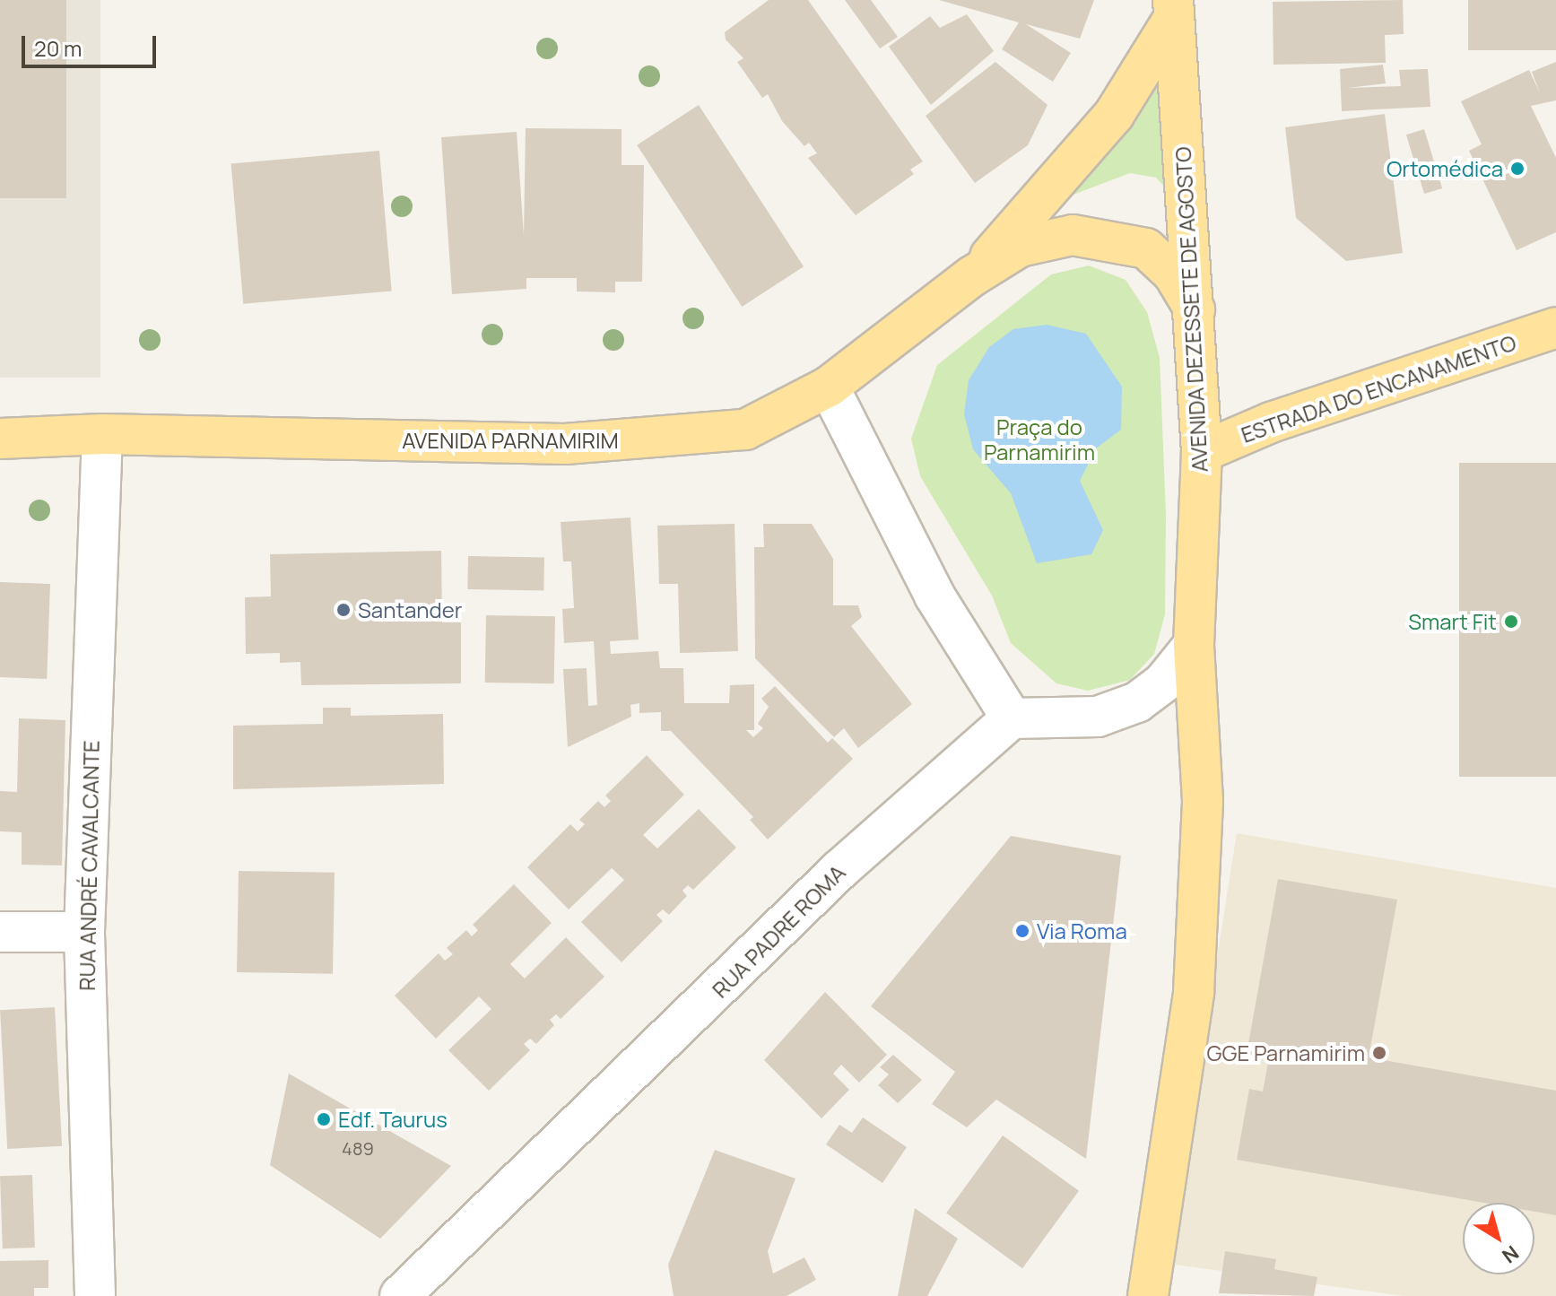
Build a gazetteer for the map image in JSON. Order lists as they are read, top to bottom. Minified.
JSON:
{"streets":{"main road":["AVENIDA DEZESSETE DE AGOSTO","ESTRADA DO ENCANAMENTO","AVENIDA PARNAMIRIM"],"street":["RUA ANDRÉ CAVALCANTE","RUA PADRE ROMA"]},"crossings":[["AVENIDA DEZESSETE DE AGOSTO","ESTRADA DO ENCANAMENTO"],["AVENIDA DEZESSETE DE AGOSTO","AVENIDA PARNAMIRIM"],["AVENIDA PARNAMIRIM","RUA ANDRÉ CAVALCANTE"]],"parks":["Praça do Parnamirim"],"places":["Ortomédica","Santander","Smart Fit","Via Roma","GGE Parnamirim","Edf. Taurus"],"house_numbers":["489"],"scale_bar":"20 m","north":"bottom right"}
